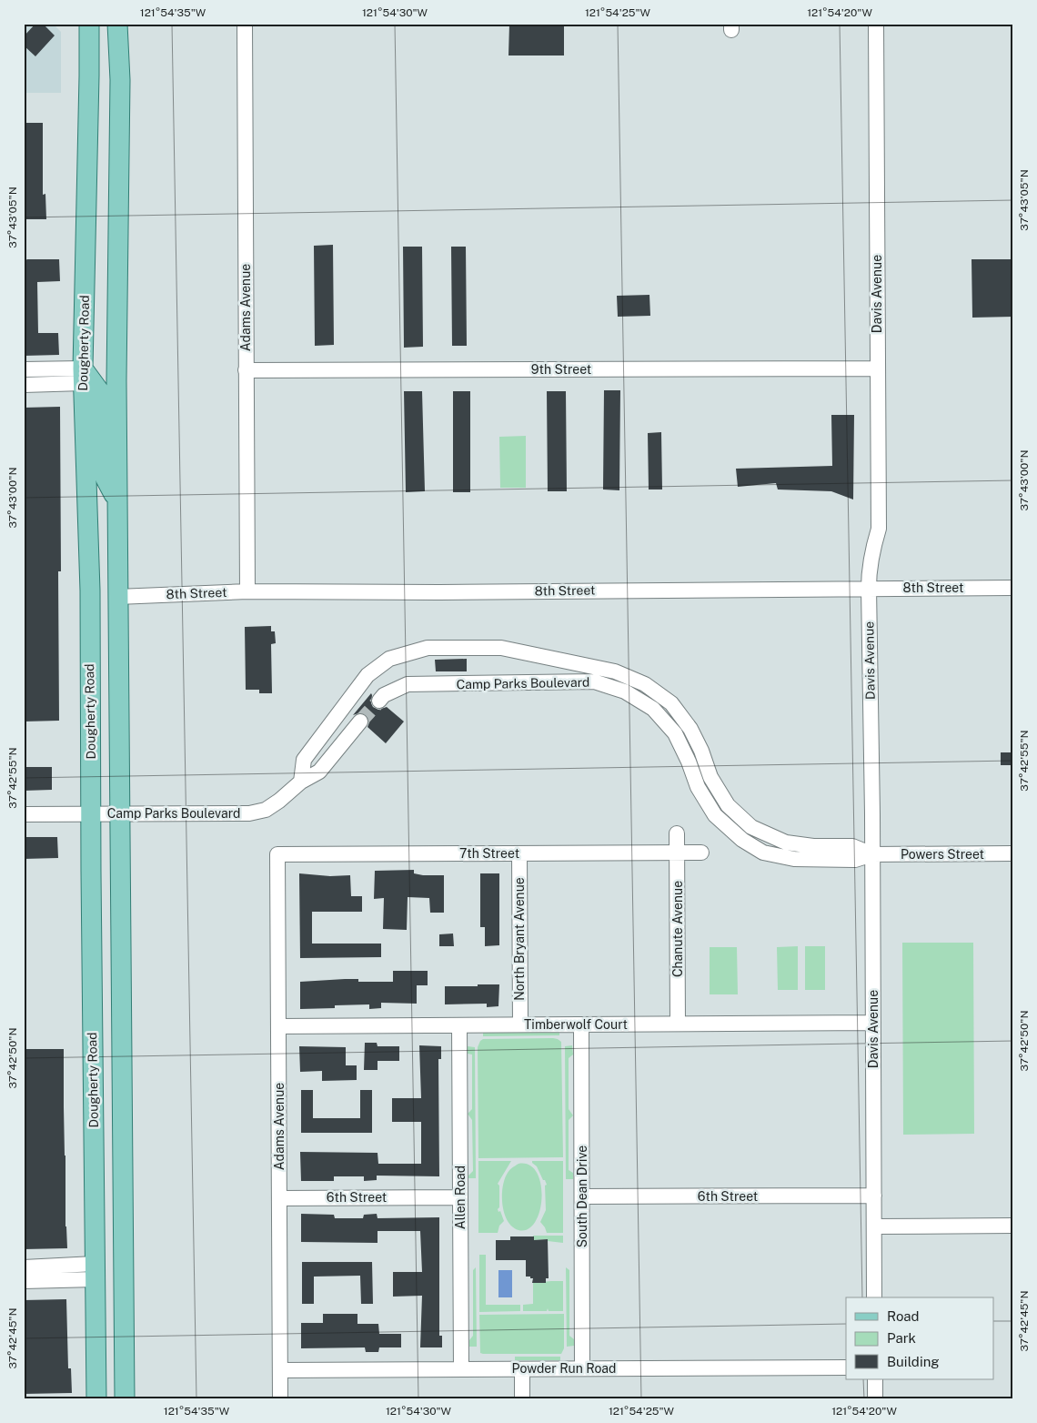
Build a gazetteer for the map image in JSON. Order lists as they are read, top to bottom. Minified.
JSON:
{"streets":{"main road":["Dougherty Road"],"street":["Davis Avenue","Adams Avenue","9th Street","8th Street","Camp Parks Boulevard","7th Street","Powers Street","Chanute Avenue","North Bryant Avenue","Timberwolf Court","South Dean Drive","6th Street","Allen Road","Powder Run Road"]},"crossings":[["Davis Avenue","9th Street"],["Davis Avenue","8th Street"],["Davis Avenue","Camp Parks Boulevard"],["Davis Avenue","Powers Street"],["Davis Avenue","Timberwolf Court"],["Davis Avenue","6th Street"],["Adams Avenue","9th Street"],["Adams Avenue","8th Street"],["Adams Avenue","7th Street"],["Adams Avenue","Timberwolf Court"],["Adams Avenue","6th Street"],["Adams Avenue","Powder Run Road"],["Dougherty Road","Camp Parks Boulevard"],["Camp Parks Boulevard","Powers Street"],["7th Street","Chanute Avenue"],["7th Street","North Bryant Avenue"],["Chanute Avenue","Timberwolf Court"],["North Bryant Avenue","Timberwolf Court"],["Timberwolf Court","South Dean Drive"],["Timberwolf Court","Allen Road"],["South Dean Drive","6th Street"],["South Dean Drive","Powder Run Road"],["6th Street","Allen Road"],["Allen Road","Powder Run Road"]],"legend":["Road","Park","Building"],"coordinates":["121°54'35\"W","121°54'30\"W","121°54'25\"W","121°54'20\"W","37°43'05\"N","37°43'00\"N","37°42'55\"N","37°42'50\"N","37°42'45\"N"]}
